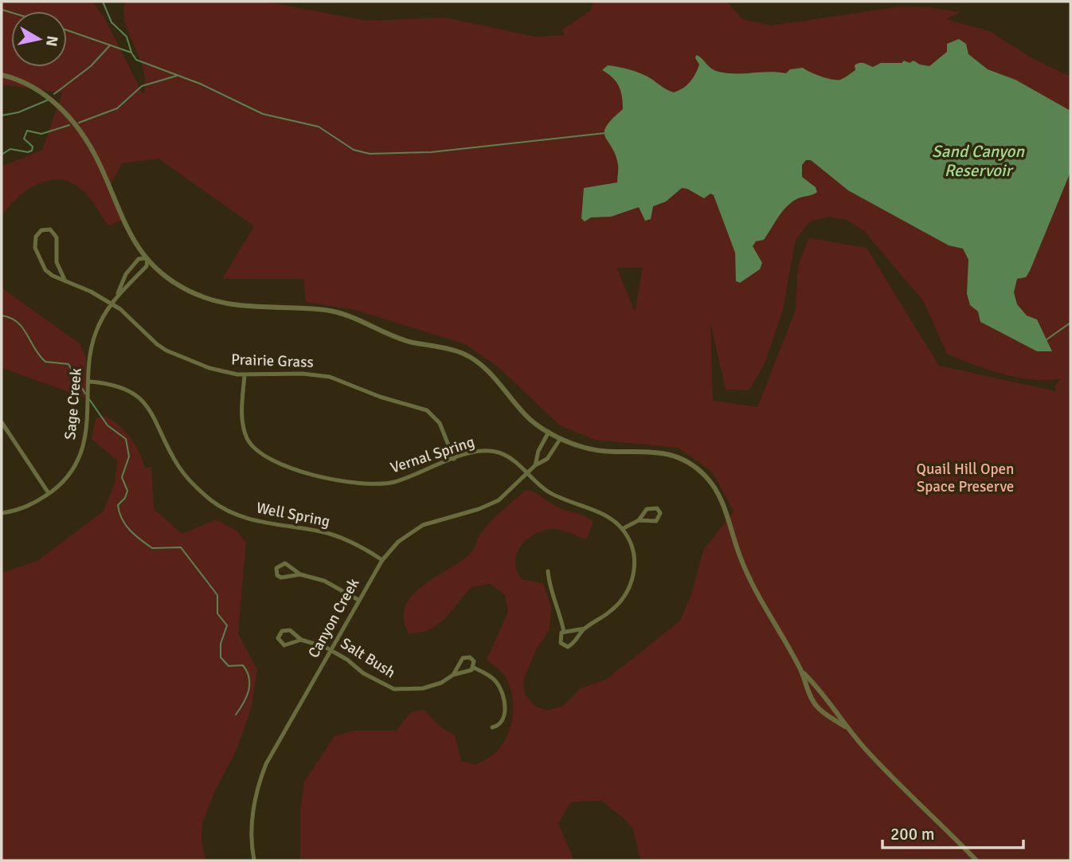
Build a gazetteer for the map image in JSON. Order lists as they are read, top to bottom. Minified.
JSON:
{"streets":{"street":["Prairie Grass","Sage Creek","Vernal Spring","Well Spring","Canyon Creek","Salt Bush"]},"crossings":[["Prairie Grass","Sage Creek"],["Prairie Grass","Vernal Spring"],["Sage Creek","Well Spring"],["Vernal Spring","Canyon Creek"],["Well Spring","Canyon Creek"],["Canyon Creek","Salt Bush"]],"water":["Sand Canyon Reservoir"],"parks":["Quail Hill Open Space Preserve"],"scale_bar":"200 m","north":"right"}
